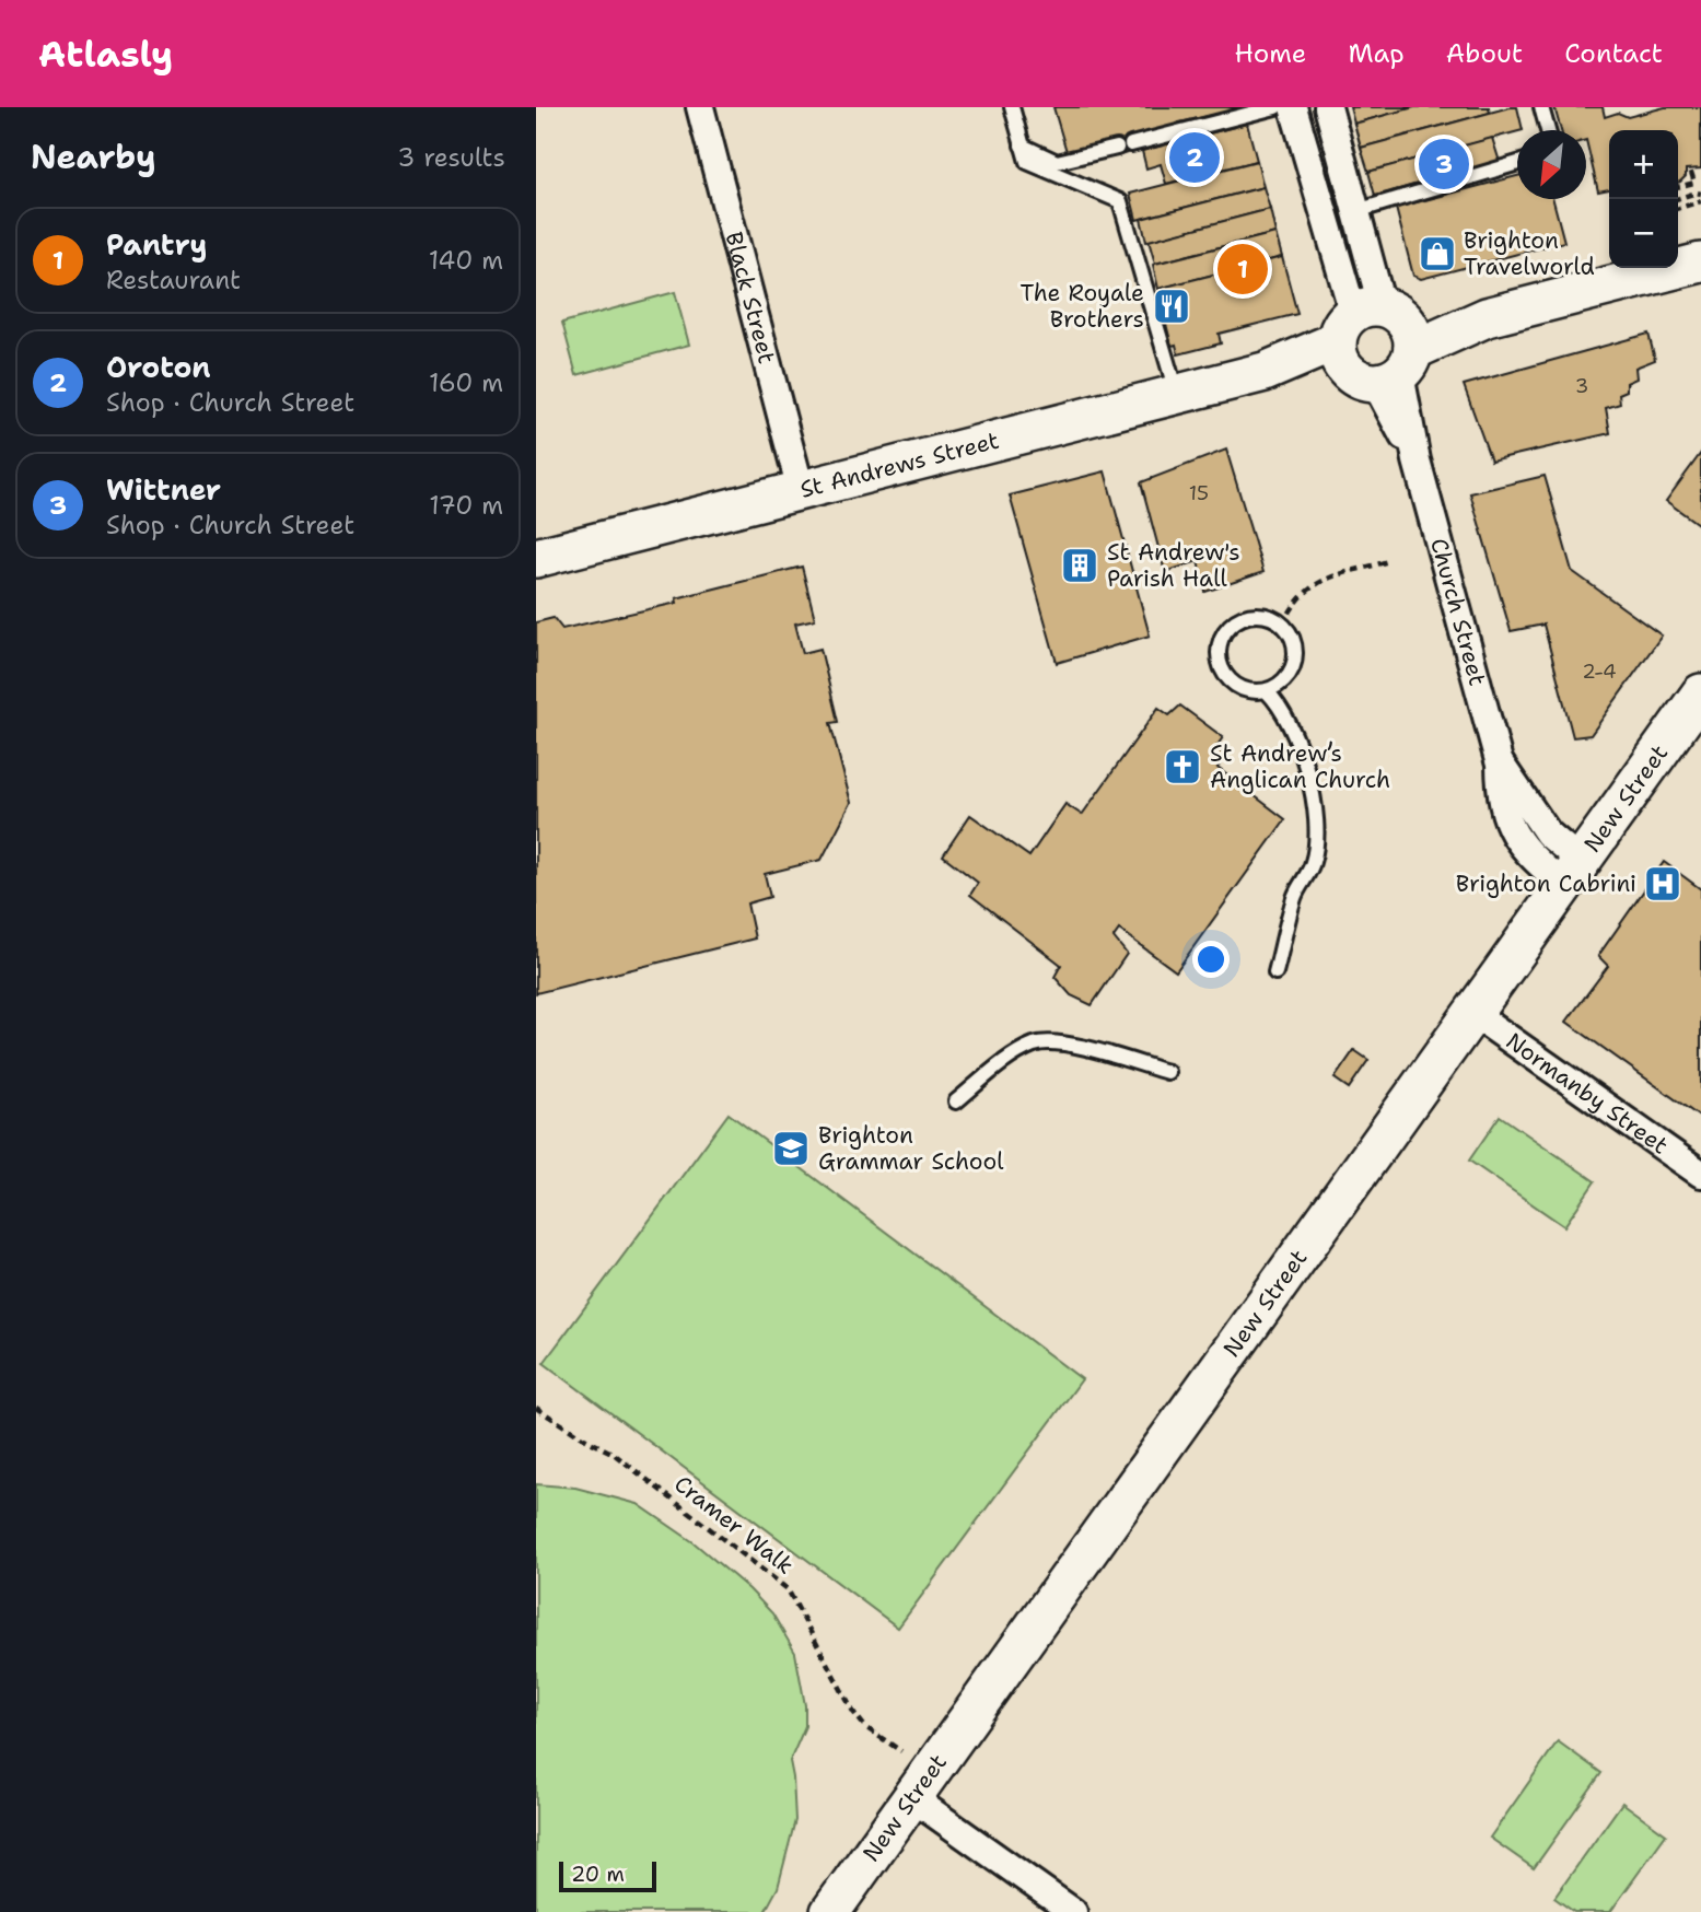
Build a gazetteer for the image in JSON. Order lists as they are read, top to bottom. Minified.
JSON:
{"streets":{"main road":["St Andrews Street","New Street"],"street":["Black Street","Church Street","Normanby Street"],"path":["Cramer Walk"]},"crossings":[["Black Street","St Andrews Street"],["St Andrews Street","Church Street"],["Church Street","New Street"],["New Street","Normanby Street"],["New Street","Cramer Walk"]],"places":{"shop":["Brighton Travelworld"],"restaurant":["The Royale Brothers"],"building":["St Andrew's Parish Hall"],"church":["St Andrew’s Anglican Church"],"hospital":["Brighton Cabrini"],"school or university":["Brighton Grammar School"]},"house_numbers":["3","15","2-4"],"scale_bar":"20 m","north":"bottom left","page":{"header":"Atlasly","nav":["Home","Map","About","Contact"],"heading":["Nearby","3 results"],"pins":["2","3","1"],"map_buttons":["+","−"],"list":[{"mark":"1","name":"Pantry","note":"Restaurant","value":"140 m"},{"mark":"2","name":"Oroton","note":"Shop · Church Street","value":"160 m"},{"mark":"3","name":"Wittner","note":"Shop · Church Street","value":"170 m"}],"scale":"20 m"}}
